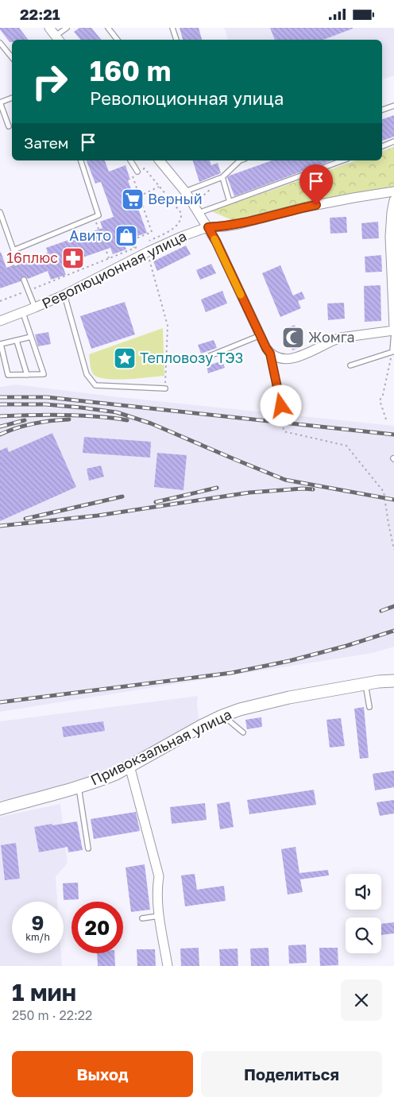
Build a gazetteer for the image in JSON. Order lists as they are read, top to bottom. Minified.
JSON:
{"streets":{"main road":["Привокзальная улица"],"street":["Революционная улица"]},"places":{"supermarket":["Верный"],"shop":["Авито"],"pharmacy":["16плюс"],"mosque":["Жомга"],"place":["Тепловозу ТЭ3"]},"page":{"status":"22:21","turn":["160 m","Революционная улица"],"then":"Затем","speed":"9 km/h","limit":"20","heading":["1 мин","250 m · 22:22"],"buttons":["Выход","Поделиться"]}}
